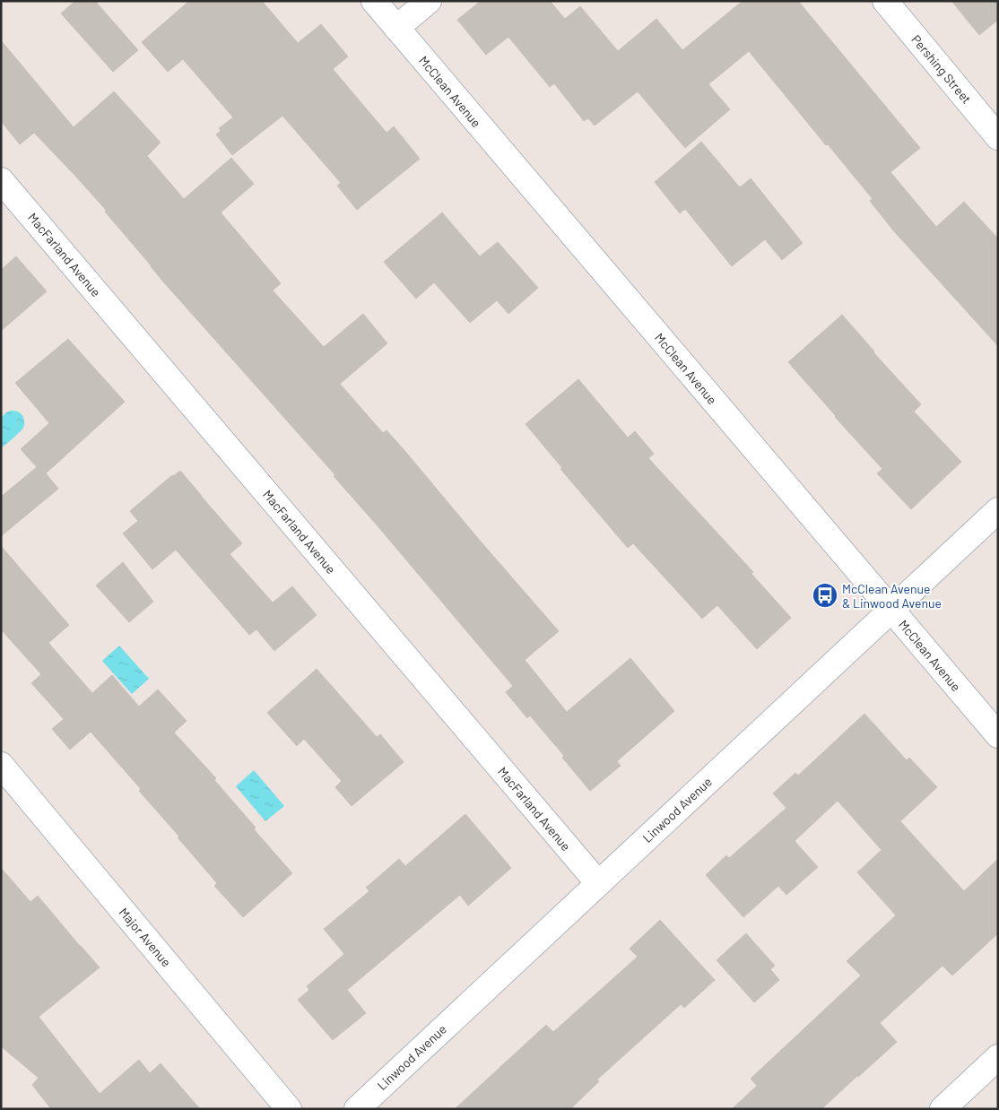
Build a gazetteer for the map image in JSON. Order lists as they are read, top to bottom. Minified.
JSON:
{"streets":{"street":["Pershing Street","McClean Avenue","MacFarland Avenue","Linwood Avenue","Major Avenue"]},"crossings":[["McClean Avenue","Linwood Avenue"],["MacFarland Avenue","Linwood Avenue"]],"places":{"bus stop":["McClean Avenue & Linwood Avenue"]}}
